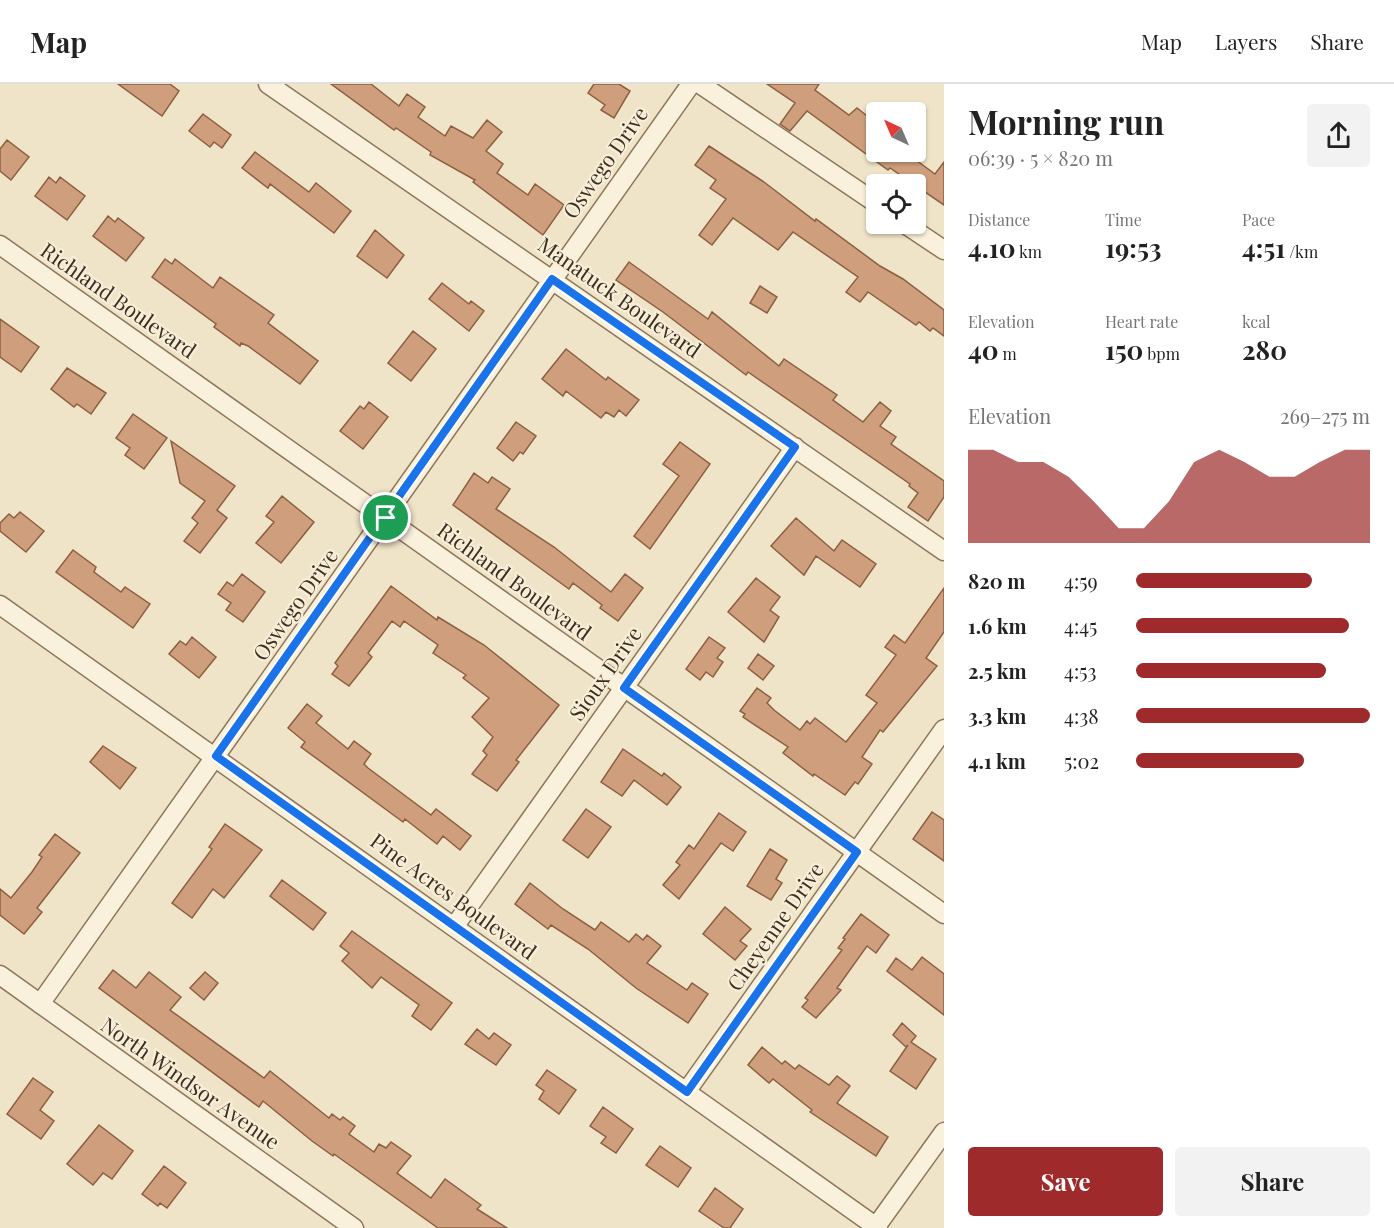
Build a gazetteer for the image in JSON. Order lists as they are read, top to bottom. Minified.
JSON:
{"streets":{"street":["Oswego Drive","Manatuck Boulevard","Richland Boulevard","Sioux Drive","Pine Acres Boulevard","Cheyenne Drive","North Windsor Avenue"]},"crossings":[["Oswego Drive","Manatuck Boulevard"],["Oswego Drive","Richland Boulevard"],["Oswego Drive","Pine Acres Boulevard"],["Oswego Drive","North Windsor Avenue"],["Manatuck Boulevard","Sioux Drive"],["Richland Boulevard","Sioux Drive"],["Richland Boulevard","Cheyenne Drive"],["Sioux Drive","Pine Acres Boulevard"],["Pine Acres Boulevard","Cheyenne Drive"]],"north":"top left","page":{"header":"Map","nav":["Map","Layers","Share"],"heading":["Morning run","06:39 · 5 × 820 m"],"stats":[["Distance","4.10 km"],["Time","19:53"],["Pace","4:51 /km"],["Elevation","40 m"],["Heart rate","150 bpm"],["kcal","280"]],"chart":["Elevation","269–275 m"],"list":[{"name":"820 m","note":"4:59"},{"name":"1.6 km","note":"4:45"},{"name":"2.5 km","note":"4:53"},{"name":"3.3 km","note":"4:38"},{"name":"4.1 km","note":"5:02"}],"buttons":["Save","Share"]}}
